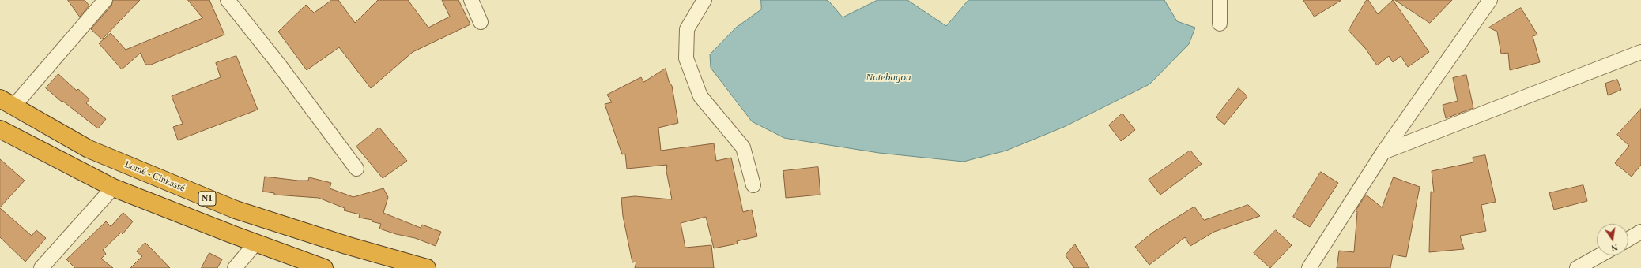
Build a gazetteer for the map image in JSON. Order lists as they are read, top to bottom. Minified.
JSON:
{"streets":{"highway":["Lomé - Cinkassé","N1"]},"water":["Natebagou"],"north":"bottom"}
